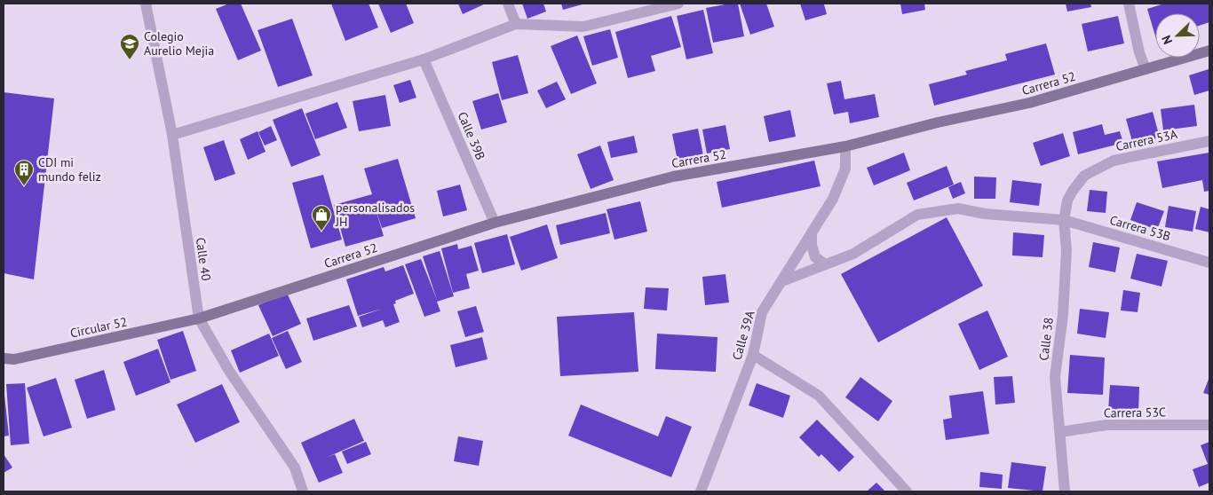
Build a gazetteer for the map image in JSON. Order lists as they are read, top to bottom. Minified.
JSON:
{"streets":{"street":["Carrera 52","Calle 39B","Carrera 53A","Carrera 53B","Calle 40","Circular 52","Calle 39A","Calle 38","Carrera 53C"]},"crossings":[["Carrera 52","Calle 39B"],["Carrera 52","Calle 40"],["Carrera 52","Circular 52"],["Carrera 52","Calle 39A"],["Carrera 53A","Calle 38"],["Carrera 53B","Calle 39A"],["Carrera 53B","Calle 38"],["Calle 40","Circular 52"],["Calle 38","Carrera 53C"]],"places":{"school or university":["Colegio Aurelio Mejia"],"building":["CDI mi mundo feliz"],"shop":["personalisados JH"]},"north":"bottom left"}
